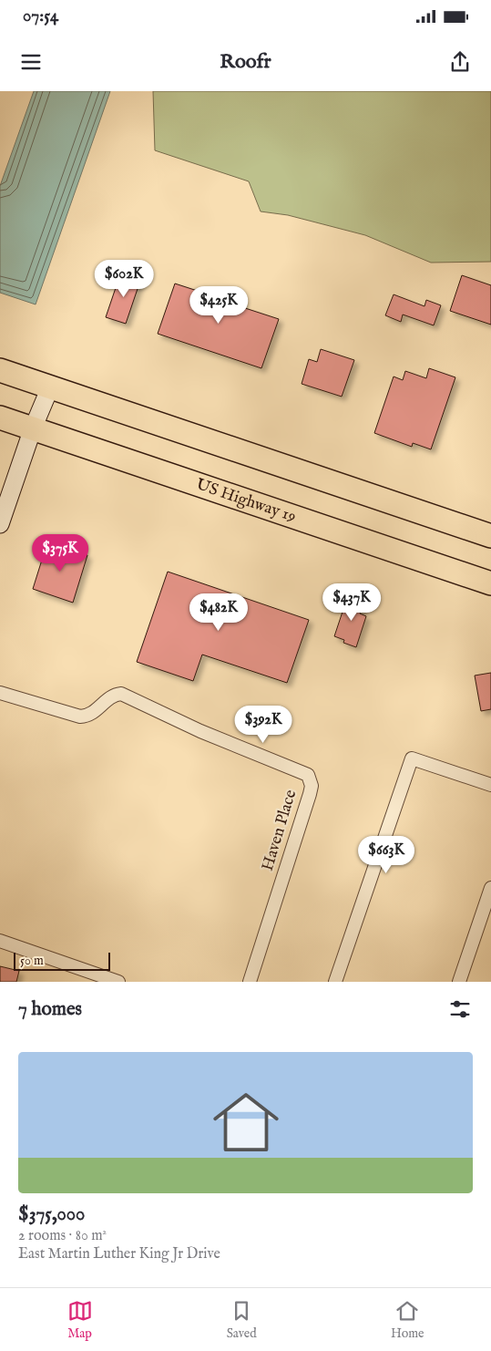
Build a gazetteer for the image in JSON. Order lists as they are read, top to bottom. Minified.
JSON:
{"streets":{"highway":["US Highway 19"],"street":["Haven Place"]},"scale_bar":"50 m","page":{"status":"07:54","header":"Roofr","price":["$602K","$425K","$375K","$437K","$482K","$392K","$663K"],"scale":"50 m","heading":"7 homes","list":[{"name":"$375,000","note":"2 rooms · 80 m² · East Martin Luther King Jr Drive"}],"tabs":["Map","Saved","Home"]}}
